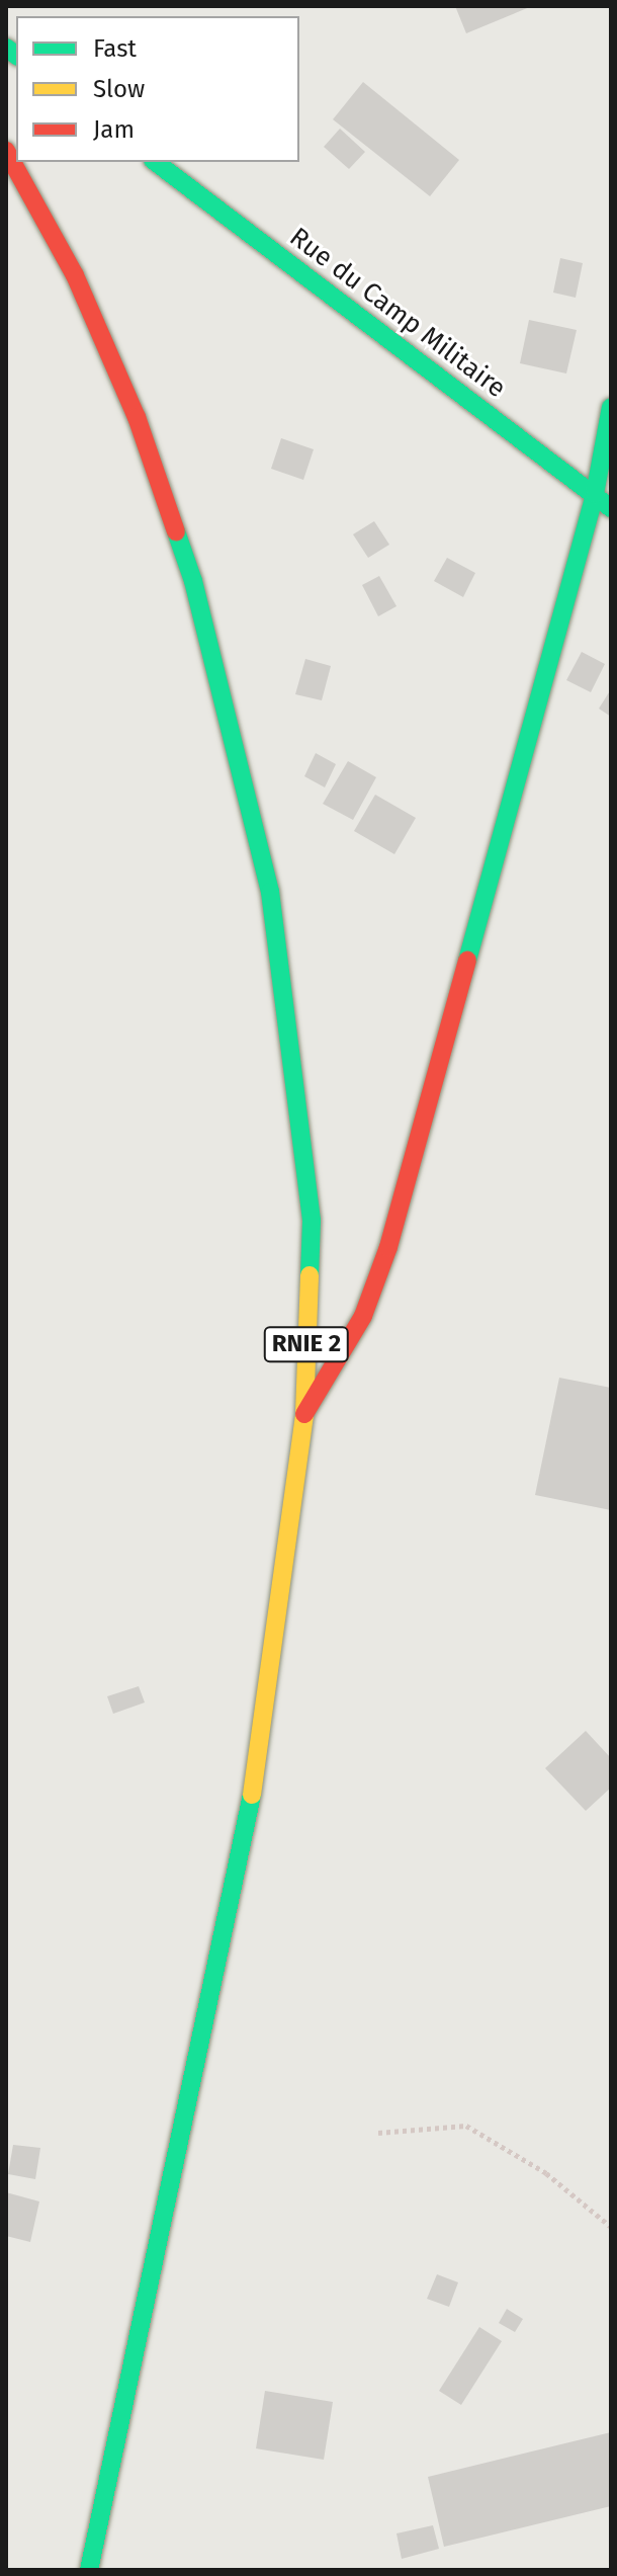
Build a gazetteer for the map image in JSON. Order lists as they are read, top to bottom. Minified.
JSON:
{"streets":{"main road":["Rue du Camp Militaire","RNIE 2"]},"legend":["Fast","Slow","Jam"]}
